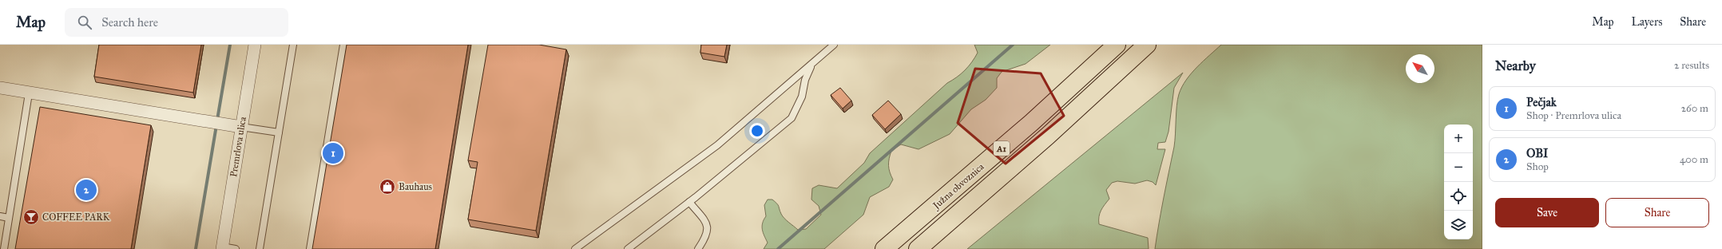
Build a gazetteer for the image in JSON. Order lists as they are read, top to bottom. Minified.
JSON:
{"streets":{"highway":["A1","Južna obvoznica"],"street":["Premrlova ulica"]},"places":{"shop":["Bauhaus"],"bar":["COFFEE PARK"]},"north":"top left","page":{"header":"Map","search":"Search here","nav":["Map","Layers","Share"],"heading":["Nearby","2 results"],"list":[{"mark":"1","name":"Pečjak","note":"Shop · Premrlova ulica","value":"260 m"},{"mark":"2","name":"OBI","note":"Shop","value":"400 m"}],"map_buttons":["+","−"],"pins":["1","2"],"buttons":["Save","Share"]}}
